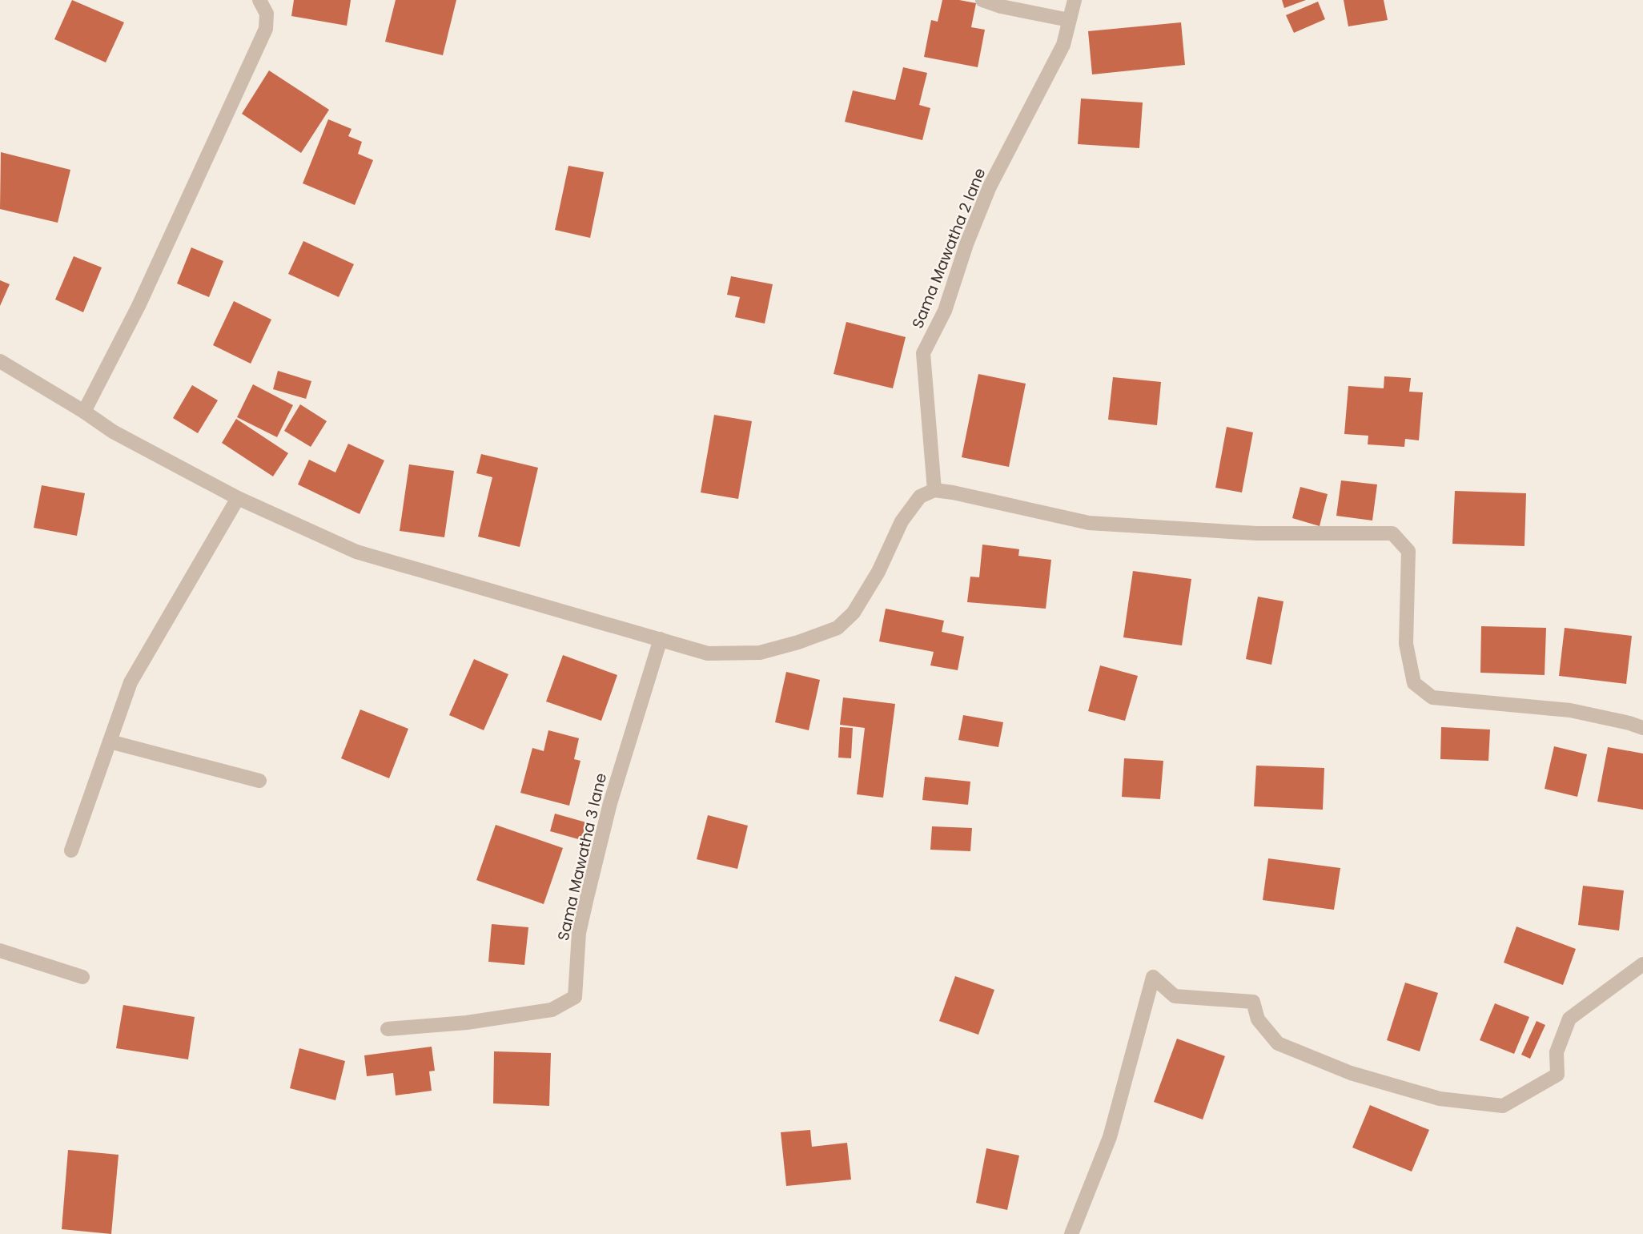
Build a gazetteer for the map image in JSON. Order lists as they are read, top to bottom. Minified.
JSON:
{"streets":{"street":["Sama Mawatha 2 lane","Sama Mawatha 3 lane"]}}
